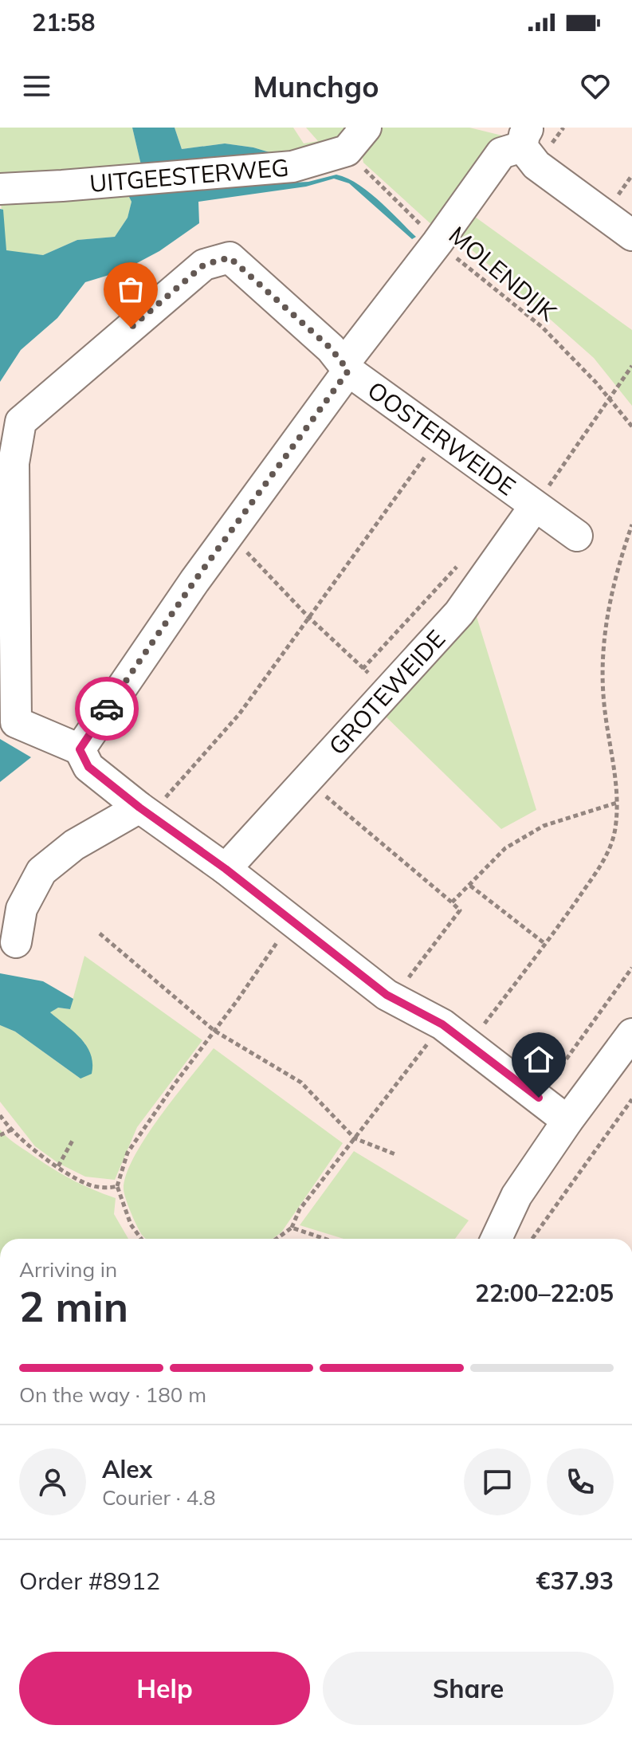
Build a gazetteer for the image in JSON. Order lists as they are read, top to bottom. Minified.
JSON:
{"streets":{"street":["UITGEESTERWEG","OOSTERWEIDE","GROTEWEIDE"],"path":["MOLENDIJK"]},"crossings":[["UITGEESTERWEG","MOLENDIJK"],["OOSTERWEIDE","GROTEWEIDE"]],"page":{"status":"21:58","header":"Munchgo","heading":["2 min","Arriving in","22:00–22:05"],"panel":["Alex","Courier · 4.8","Order #8912","€37.93"],"bar":"On the way · 180 m","buttons":["Help","Share"]}}
